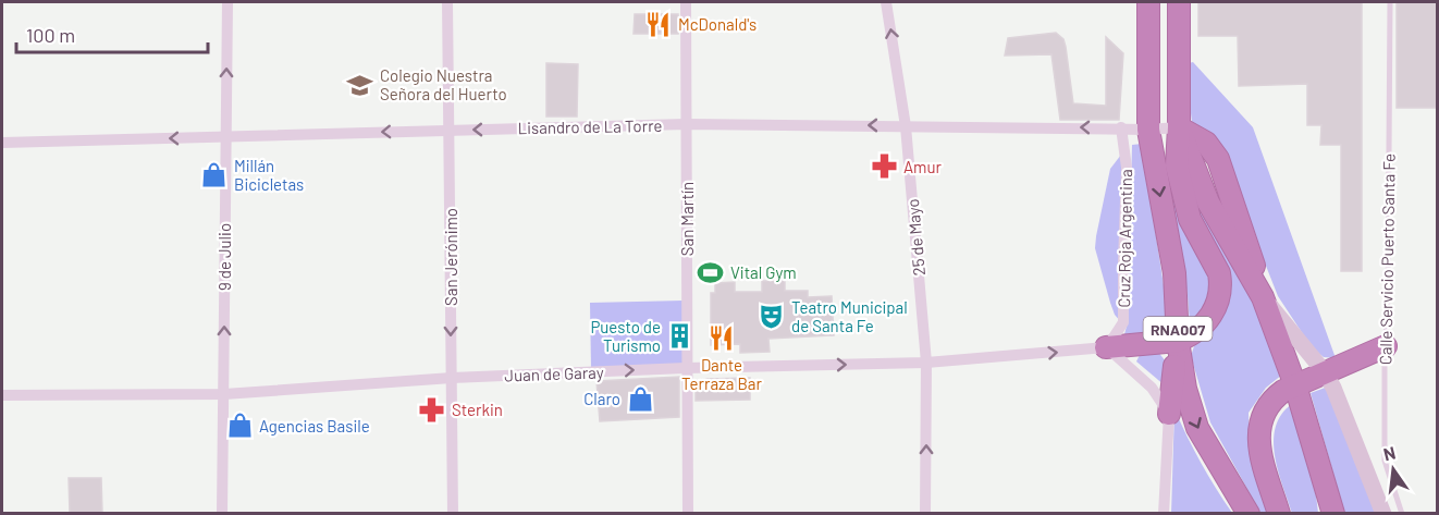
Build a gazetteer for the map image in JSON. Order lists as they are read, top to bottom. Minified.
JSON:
{"streets":{"highway":["RNA007"],"street":["Lisandro de La Torre","San Martín","25 de Mayo","Cruz Roja Argentina","9 de Julio","San Jerónimo","Juan de Garay"],"lane":["Calle Servicio Puerto Santa Fe"]},"crossings":[["Lisandro de La Torre","San Martín"],["Lisandro de La Torre","25 de Mayo"],["Lisandro de La Torre","Cruz Roja Argentina"],["Lisandro de La Torre","9 de Julio"],["Lisandro de La Torre","San Jerónimo"],["Lisandro de La Torre","RNA007"],["San Martín","Juan de Garay"],["25 de Mayo","Juan de Garay"],["Cruz Roja Argentina","Juan de Garay"],["9 de Julio","Juan de Garay"],["San Jerónimo","Juan de Garay"]],"one_way":["Lisandro de La Torre","25 de Mayo","9 de Julio","San Jerónimo","Juan de Garay"],"places":{"restaurant":["McDonald's","Dante Terraza Bar"],"school or university":["Colegio Nuestra Señora del Huerto"],"pharmacy":["Amur","Sterkin"],"shop":["Millán Bicicletas","Claro","Agencias Basile"],"sports":["Vital Gym"],"theatre":["Teatro Municipal de Santa Fe"],"building":["Puesto de Turismo"]},"scale_bar":"100 m","north":"top"}
